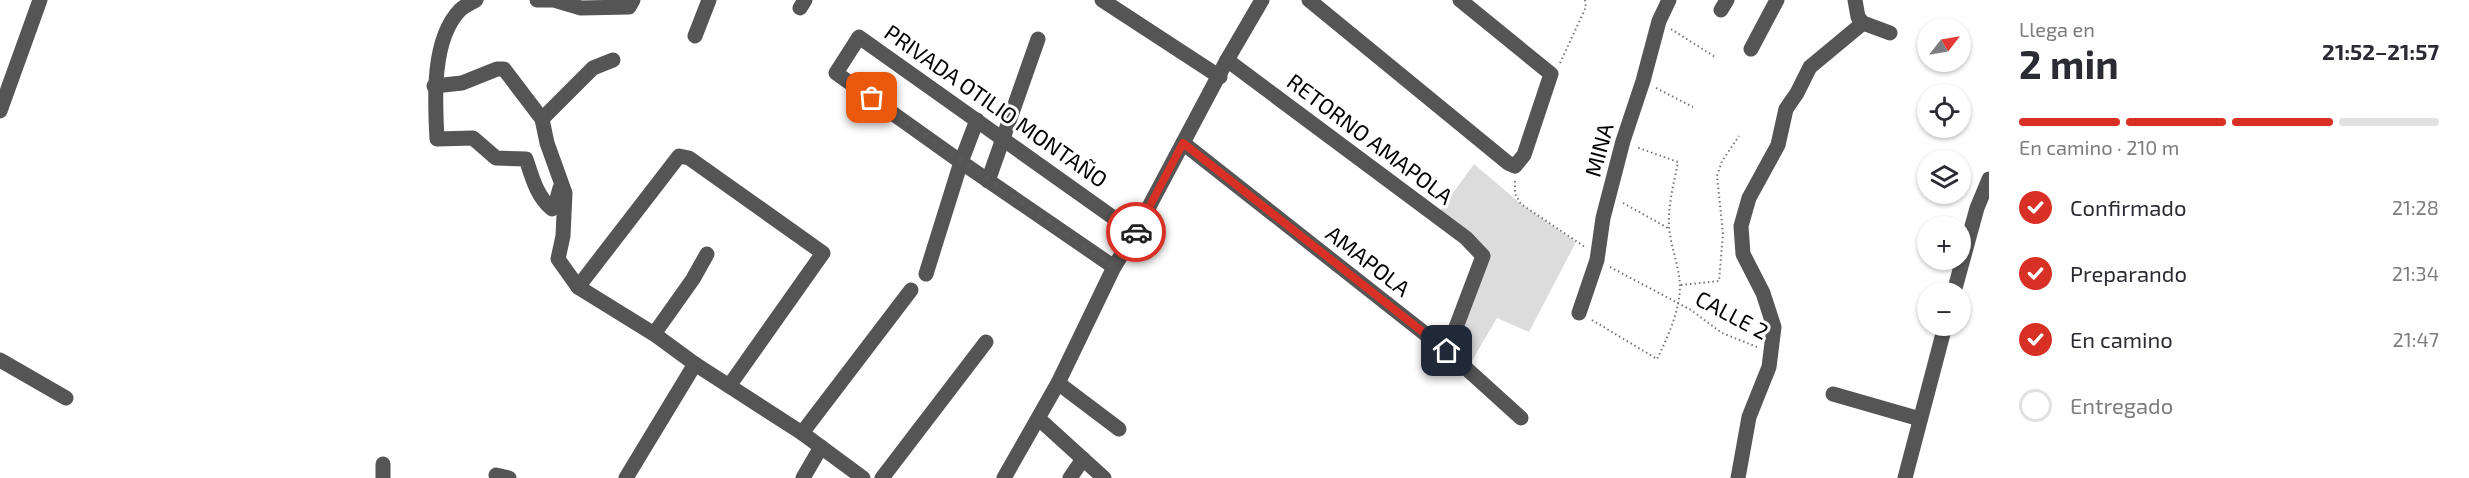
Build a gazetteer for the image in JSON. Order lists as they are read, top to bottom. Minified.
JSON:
{"streets":{"street":["PRIVADA OTILIO MONTAÑO","RETORNO AMAPOLA","MINA","AMAPOLA"],"path":["CALLE 2"]},"crossings":[["RETORNO AMAPOLA","AMAPOLA"],["MINA","CALLE 2"]],"north":"top right","page":{"heading":["2 min","Llega en","21:52–21:57"],"map_buttons":["+","−"],"bar":"En camino · 210 m","list":[["Confirmado","21:28"],["Preparando","21:34"],["En camino","21:47"],"Entregado"]}}
